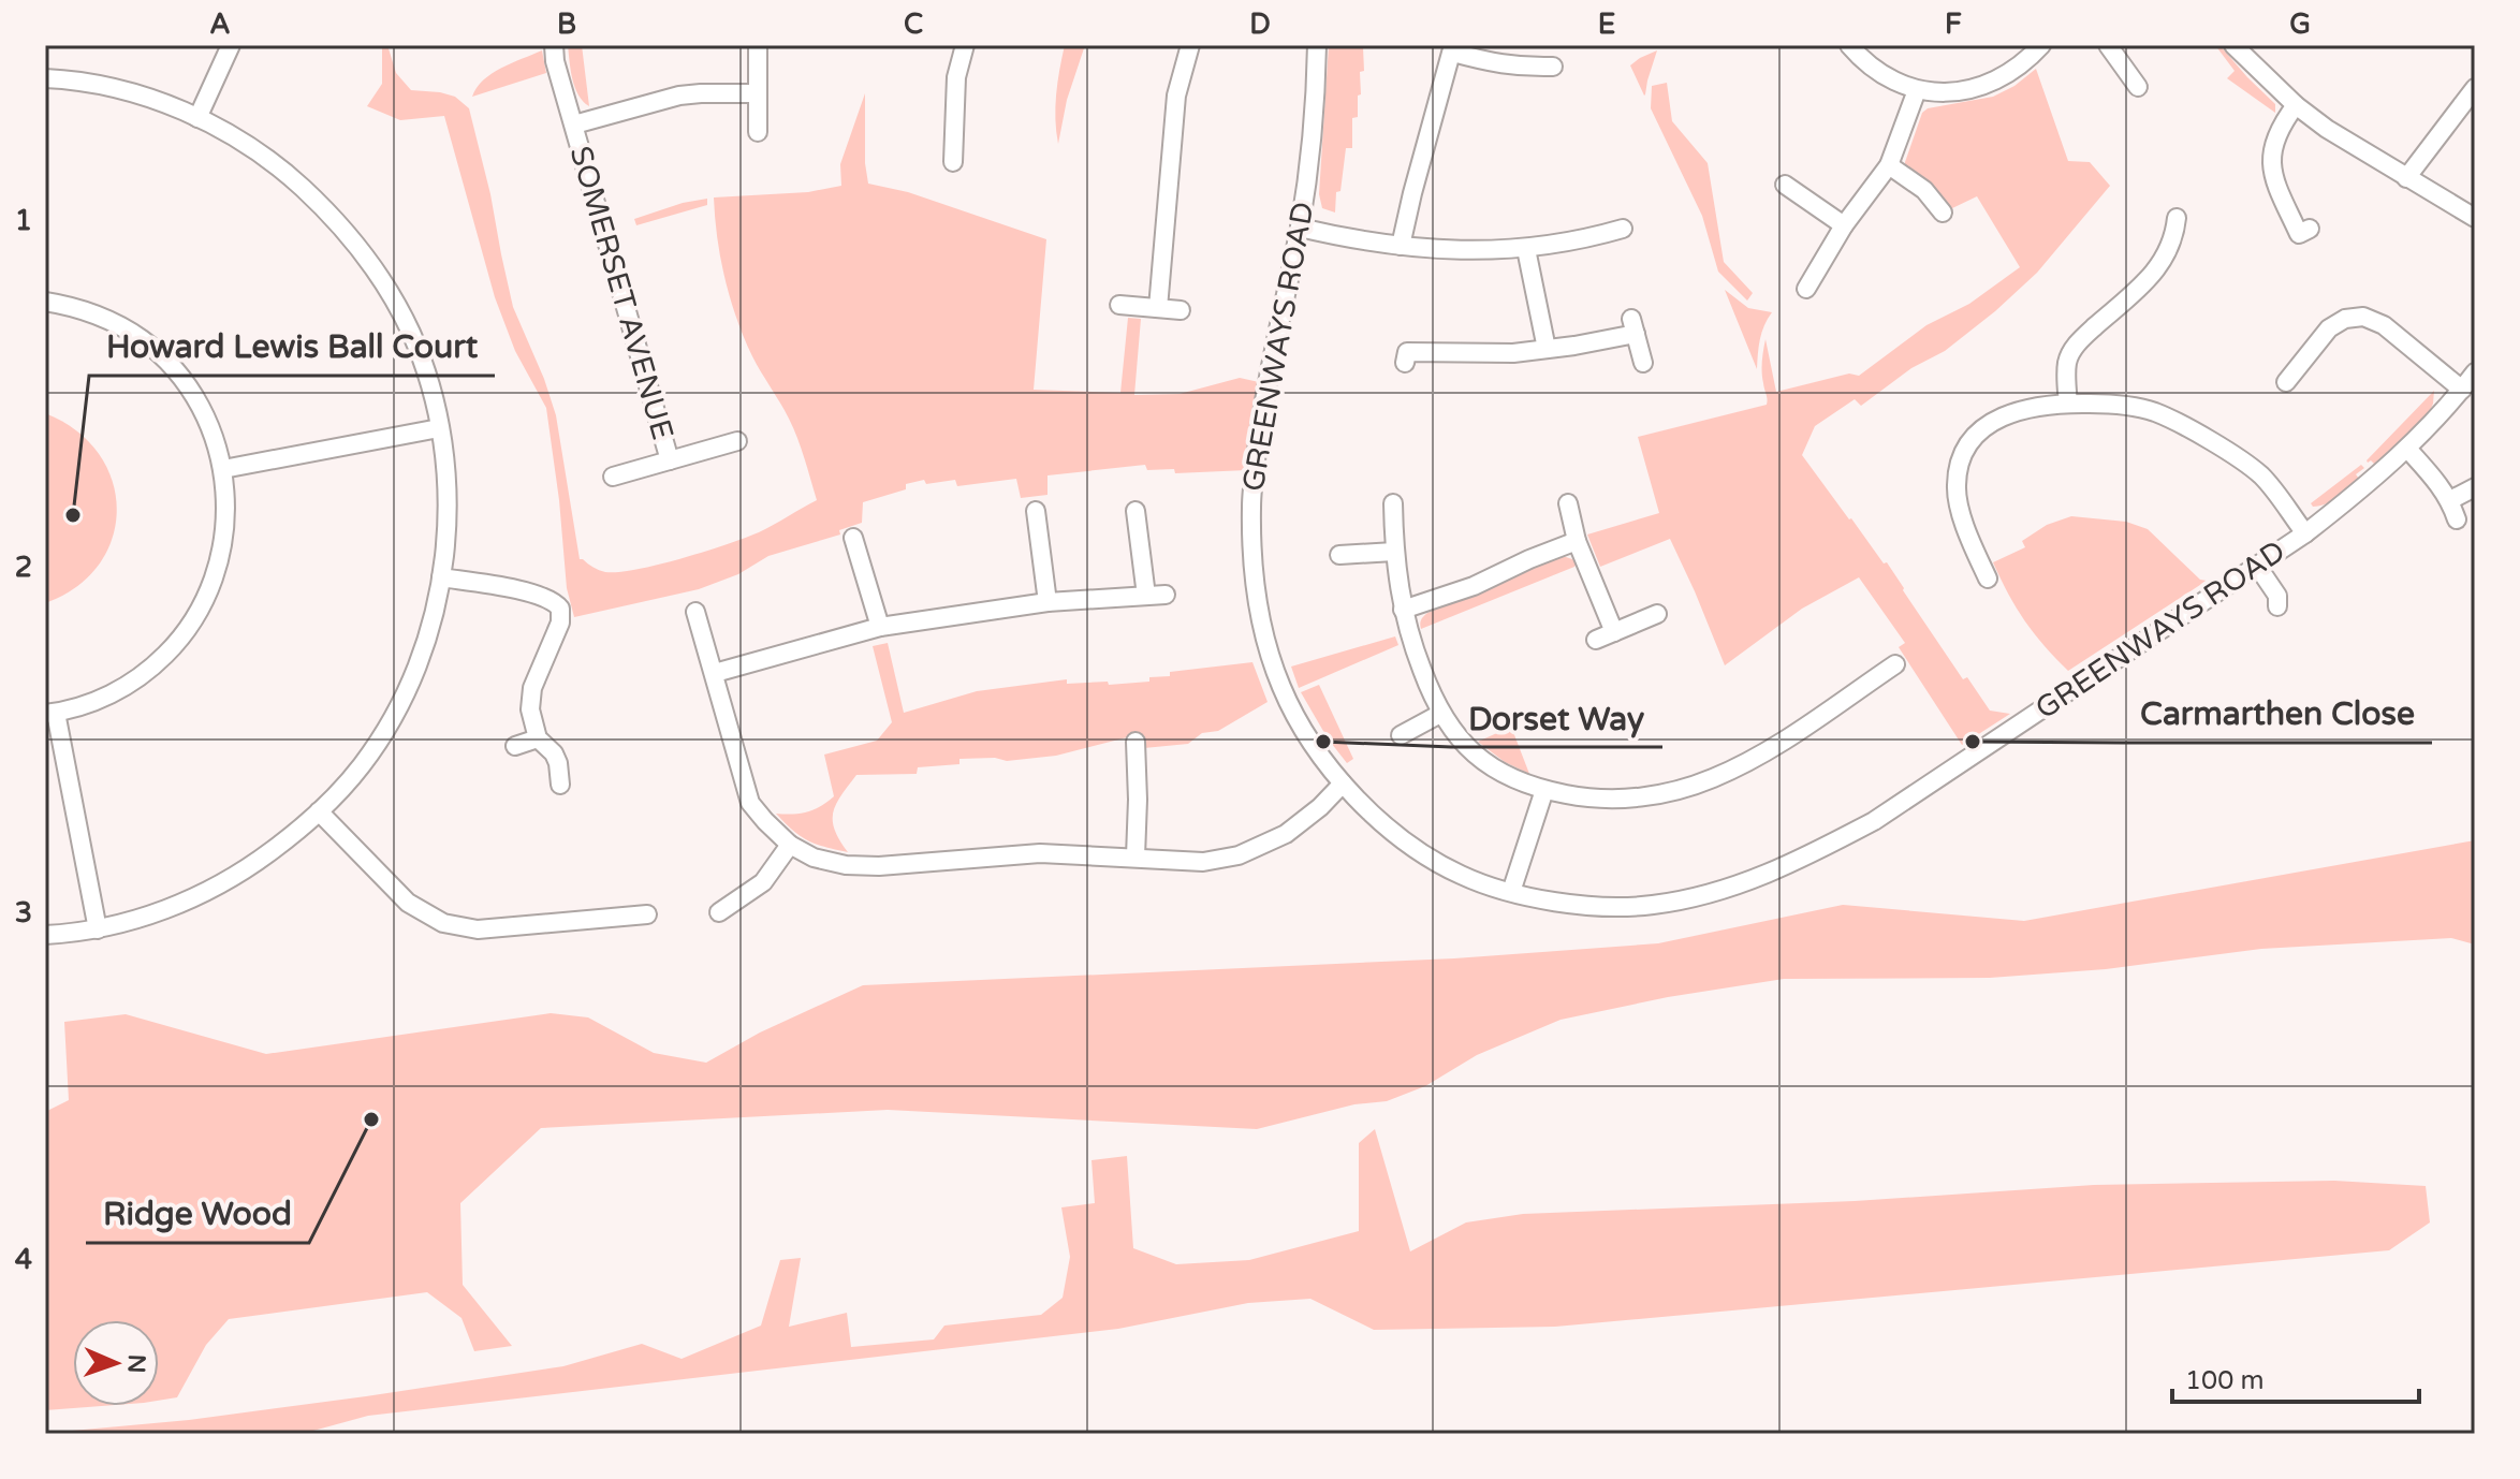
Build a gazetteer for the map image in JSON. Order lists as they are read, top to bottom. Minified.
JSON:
{"streets":{"street":["SOMERSET AVENUE","GREENWAYS ROAD"]},"places":["Howard Lewis Ball Court","Dorset Way","Carmarthen Close","Ridge Wood"],"scale_bar":"100 m","north":"right","grid":{"columns":["A","B","C","D","E","F","G"],"rows":["1","2","3","4"]}}
